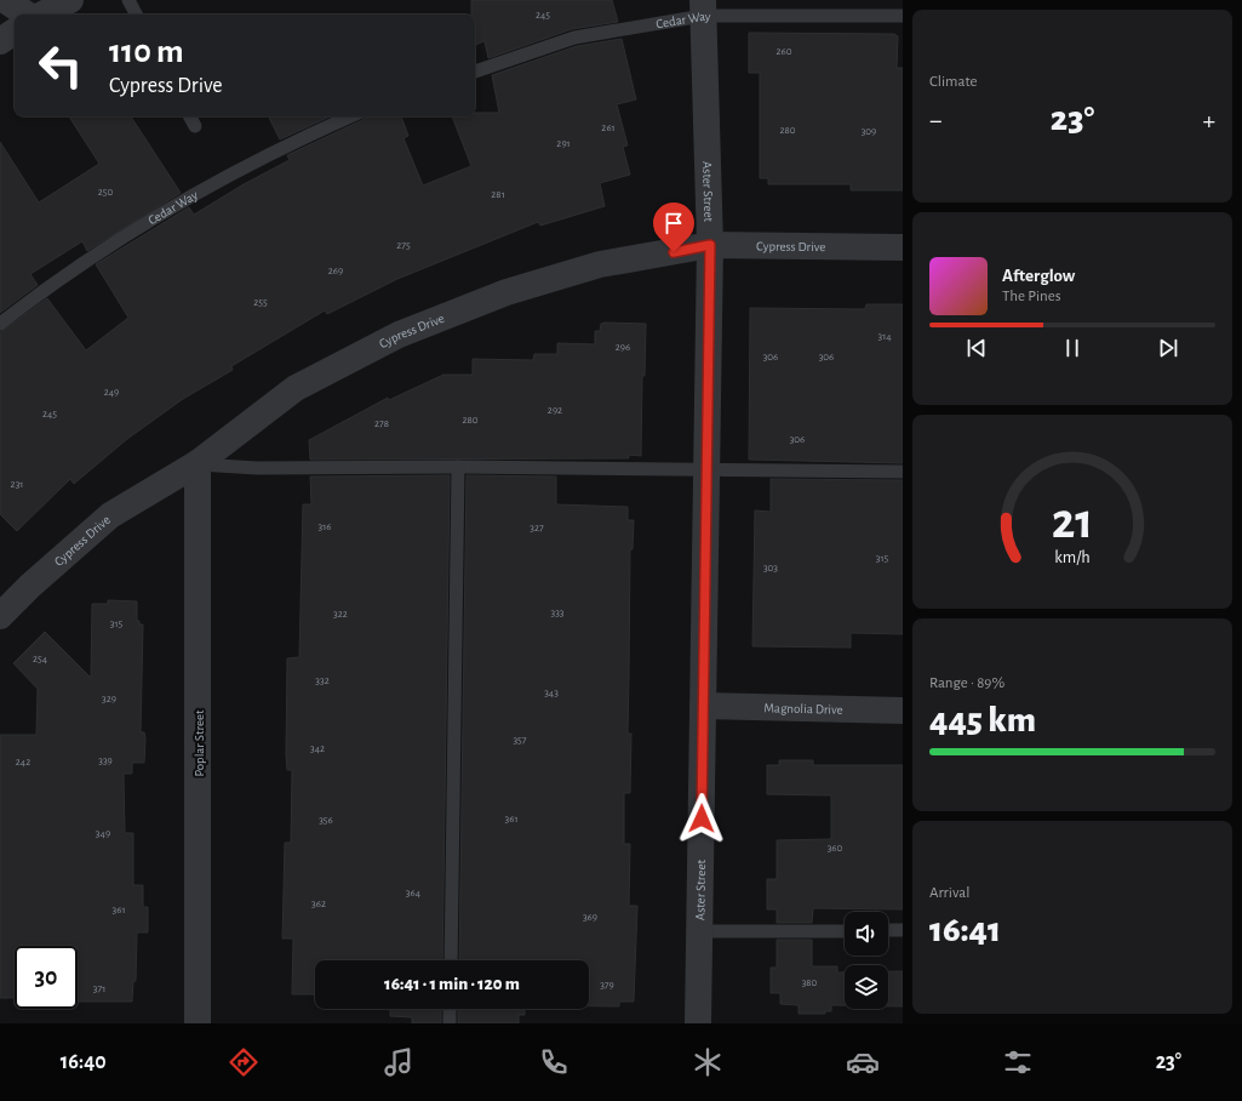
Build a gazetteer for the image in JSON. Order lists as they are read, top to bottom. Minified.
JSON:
{"streets":{"street":["Aster Street","Cypress Drive","Magnolia Drive","Poplar Street"],"lane":["Cedar Way"]},"crossings":[["Cedar Way","Aster Street"],["Aster Street","Cypress Drive"],["Aster Street","Magnolia Drive"],["Cypress Drive","Poplar Street"]],"house_numbers":["245","260","261","280","309","291","250","281","275","269","255","314","296","306","306","249","292","245","280","278","306","231","316","327","315","303","333","322","315","254","332","343","329","357","342","339","242","361","356","349","360","364","362","361","369","380","379","371"],"page":{"tile":["Climate",["Range · 89%","445 km"],["Arrival","16:41"]],"turn":["110 m","Cypress Drive"],"heat":["−","23°","+"],"song":["Afterglow","The Pines"],"limit":"30","trip":"16:41 · 1 min · 120 m","tabs":["16:40","23°"],"gauge":["21","km/h"]}}
